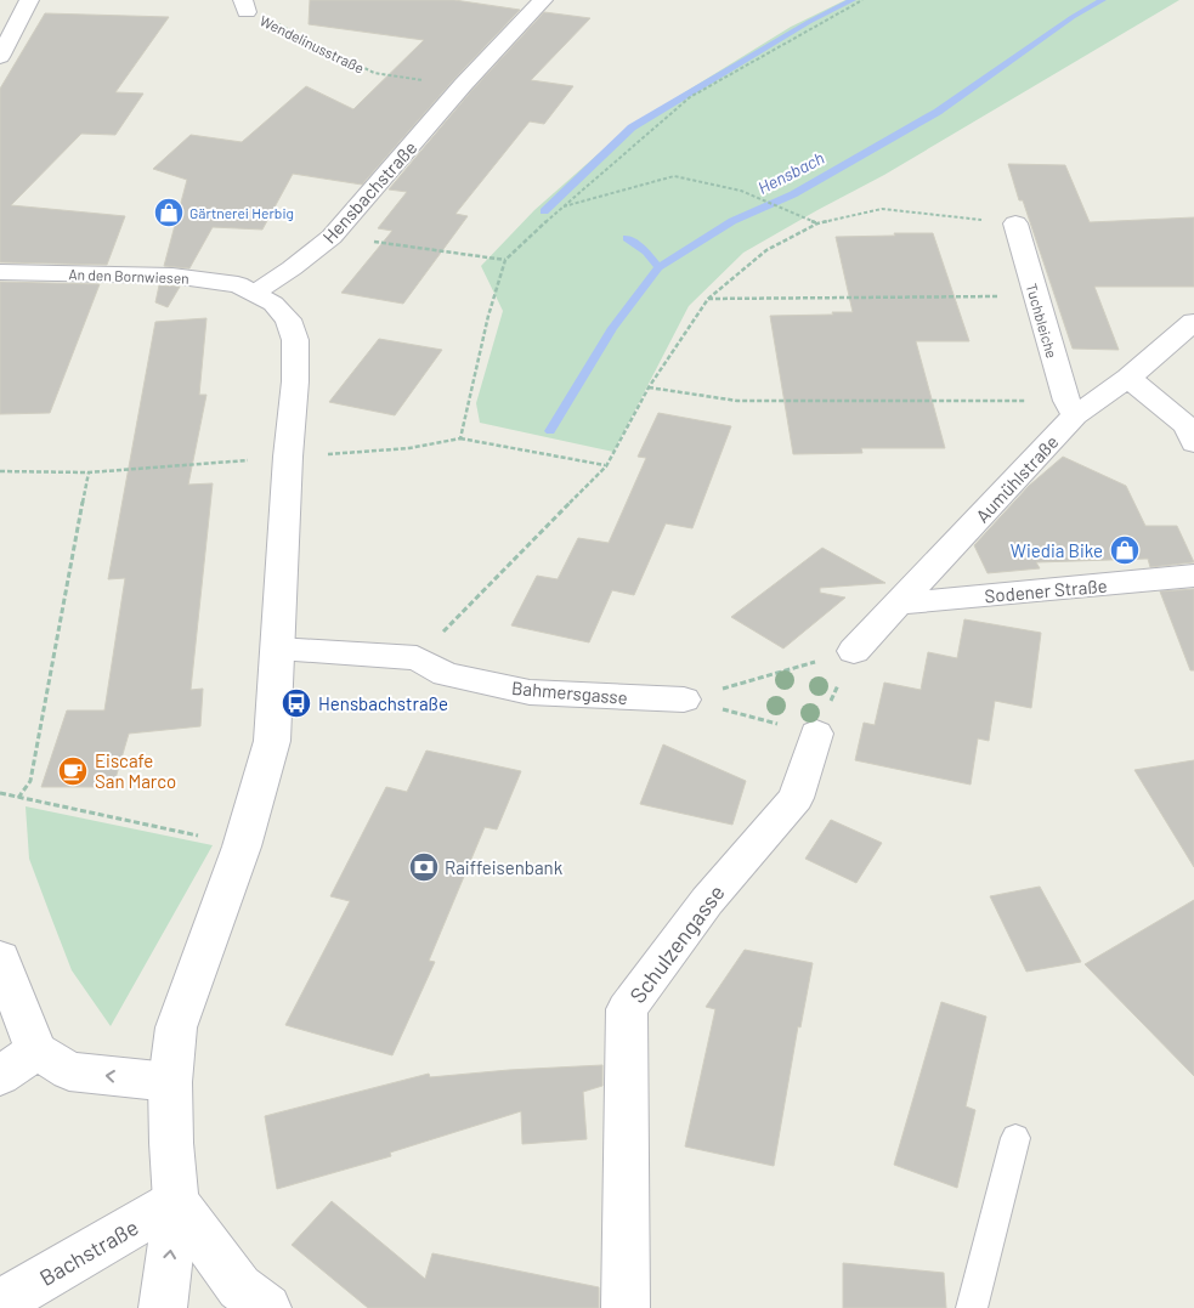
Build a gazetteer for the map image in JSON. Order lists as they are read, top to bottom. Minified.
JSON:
{"streets":{"street":["Hensbachstraße","An den Bornwiesen","Tuchbleiche","Aumühlstraße","Sodener Straße","Bahmersgasse","Schulzengasse","Bachstraße"],"path":["Wendelinusstraße"]},"crossings":[["Wendelinusstraße","Hensbachstraße"],["Hensbachstraße","An den Bornwiesen"],["Tuchbleiche","Aumühlstraße"],["Aumühlstraße","Sodener Straße"]],"water":["Hensbach"],"places":{"shop":["Gärtnerei Herbig","Wiedia Bike"],"bus stop":["Hensbachstraße"],"cafe":["Eiscafe San Marco"],"bank":["Raiffeisenbank"]}}
